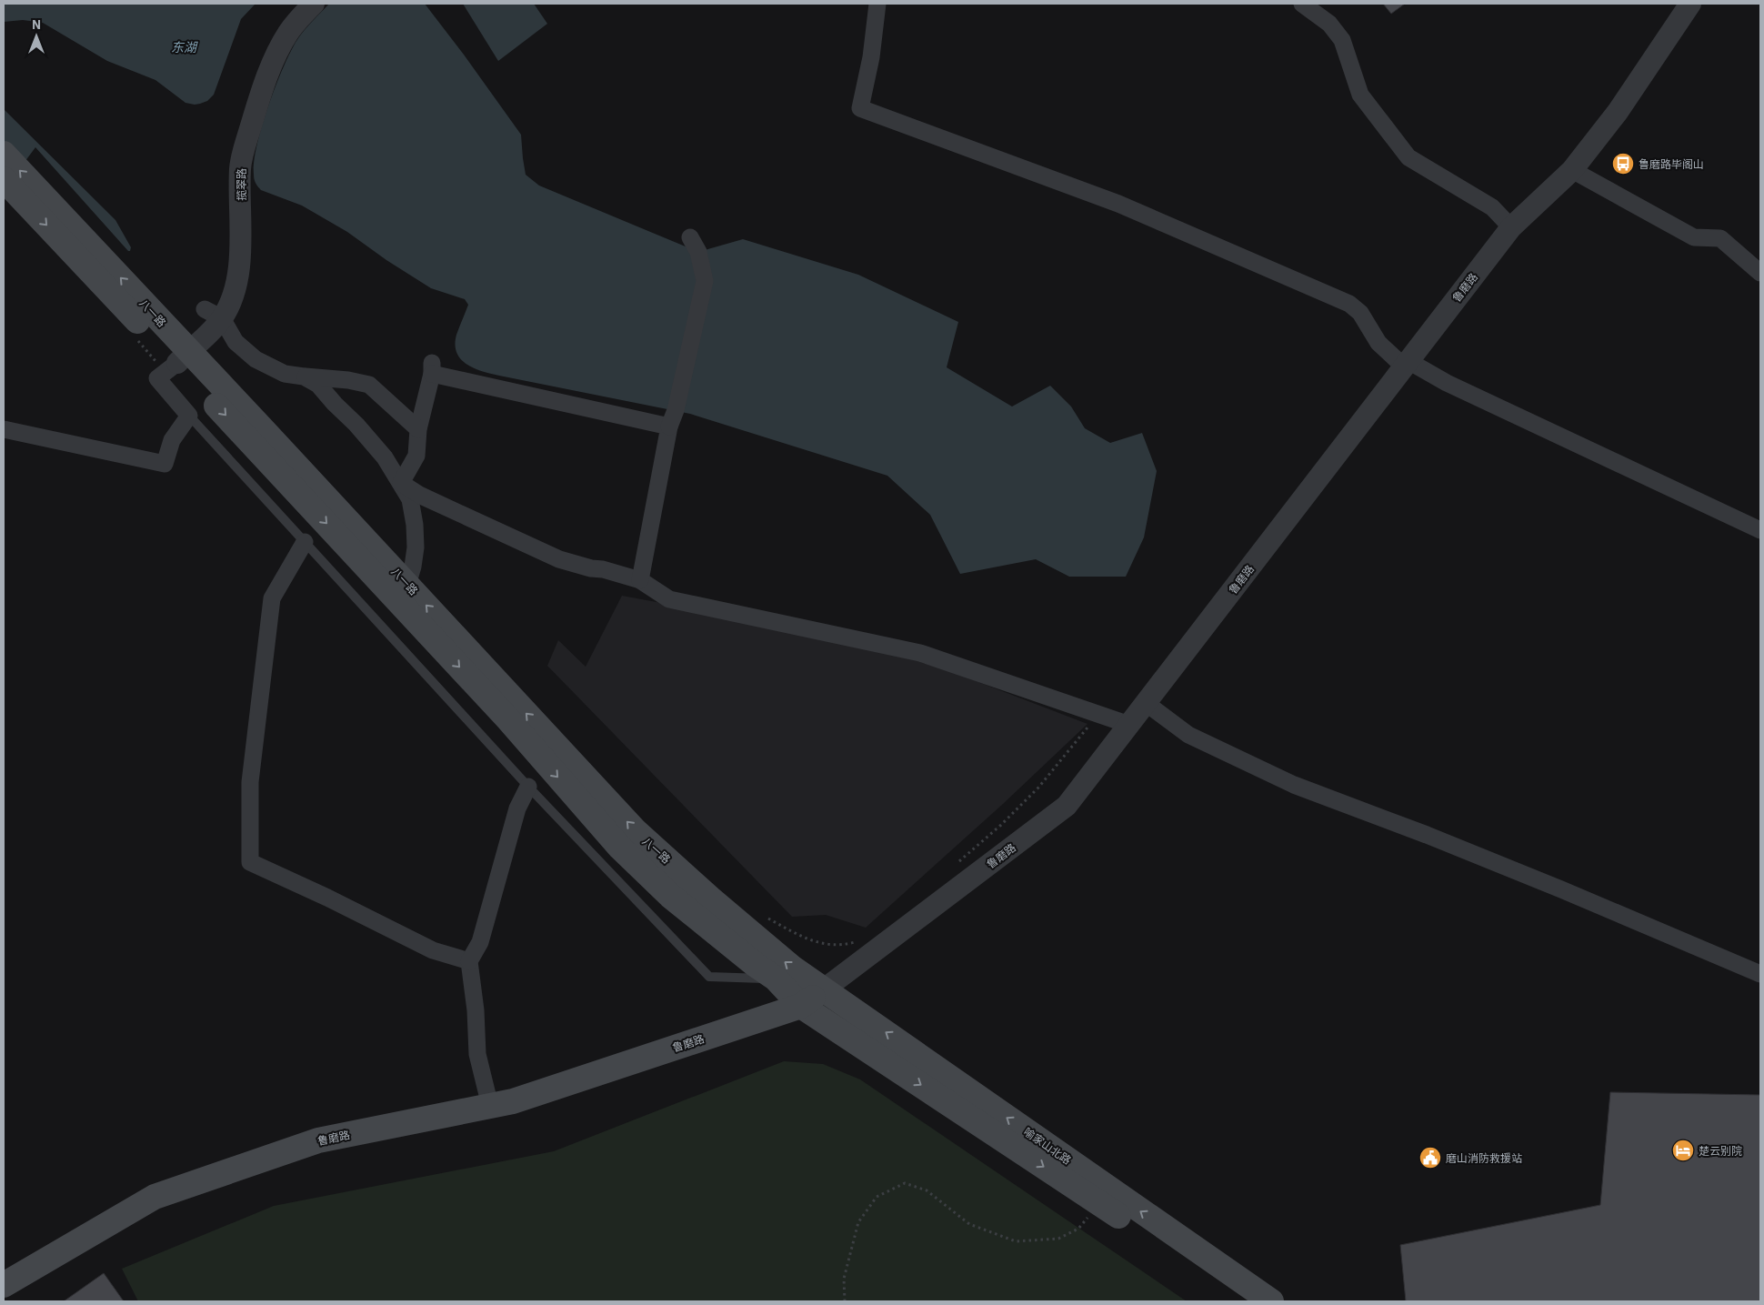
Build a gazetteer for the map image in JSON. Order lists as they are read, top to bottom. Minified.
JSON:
{"streets":{"main road":["鲁磨路","八一路","喻家山北路"],"street":["揽翠路"]},"crossings":[["揽翠路","八一路"],["鲁磨路","八一路"],["鲁磨路","喻家山北路"],["八一路","喻家山北路"]],"water":["东湖"],"places":{"bus stop":["鲁磨路毕阁山"],"hotel":["楚云别院"],"public building":["磨山消防救援站"]},"north":"top"}
